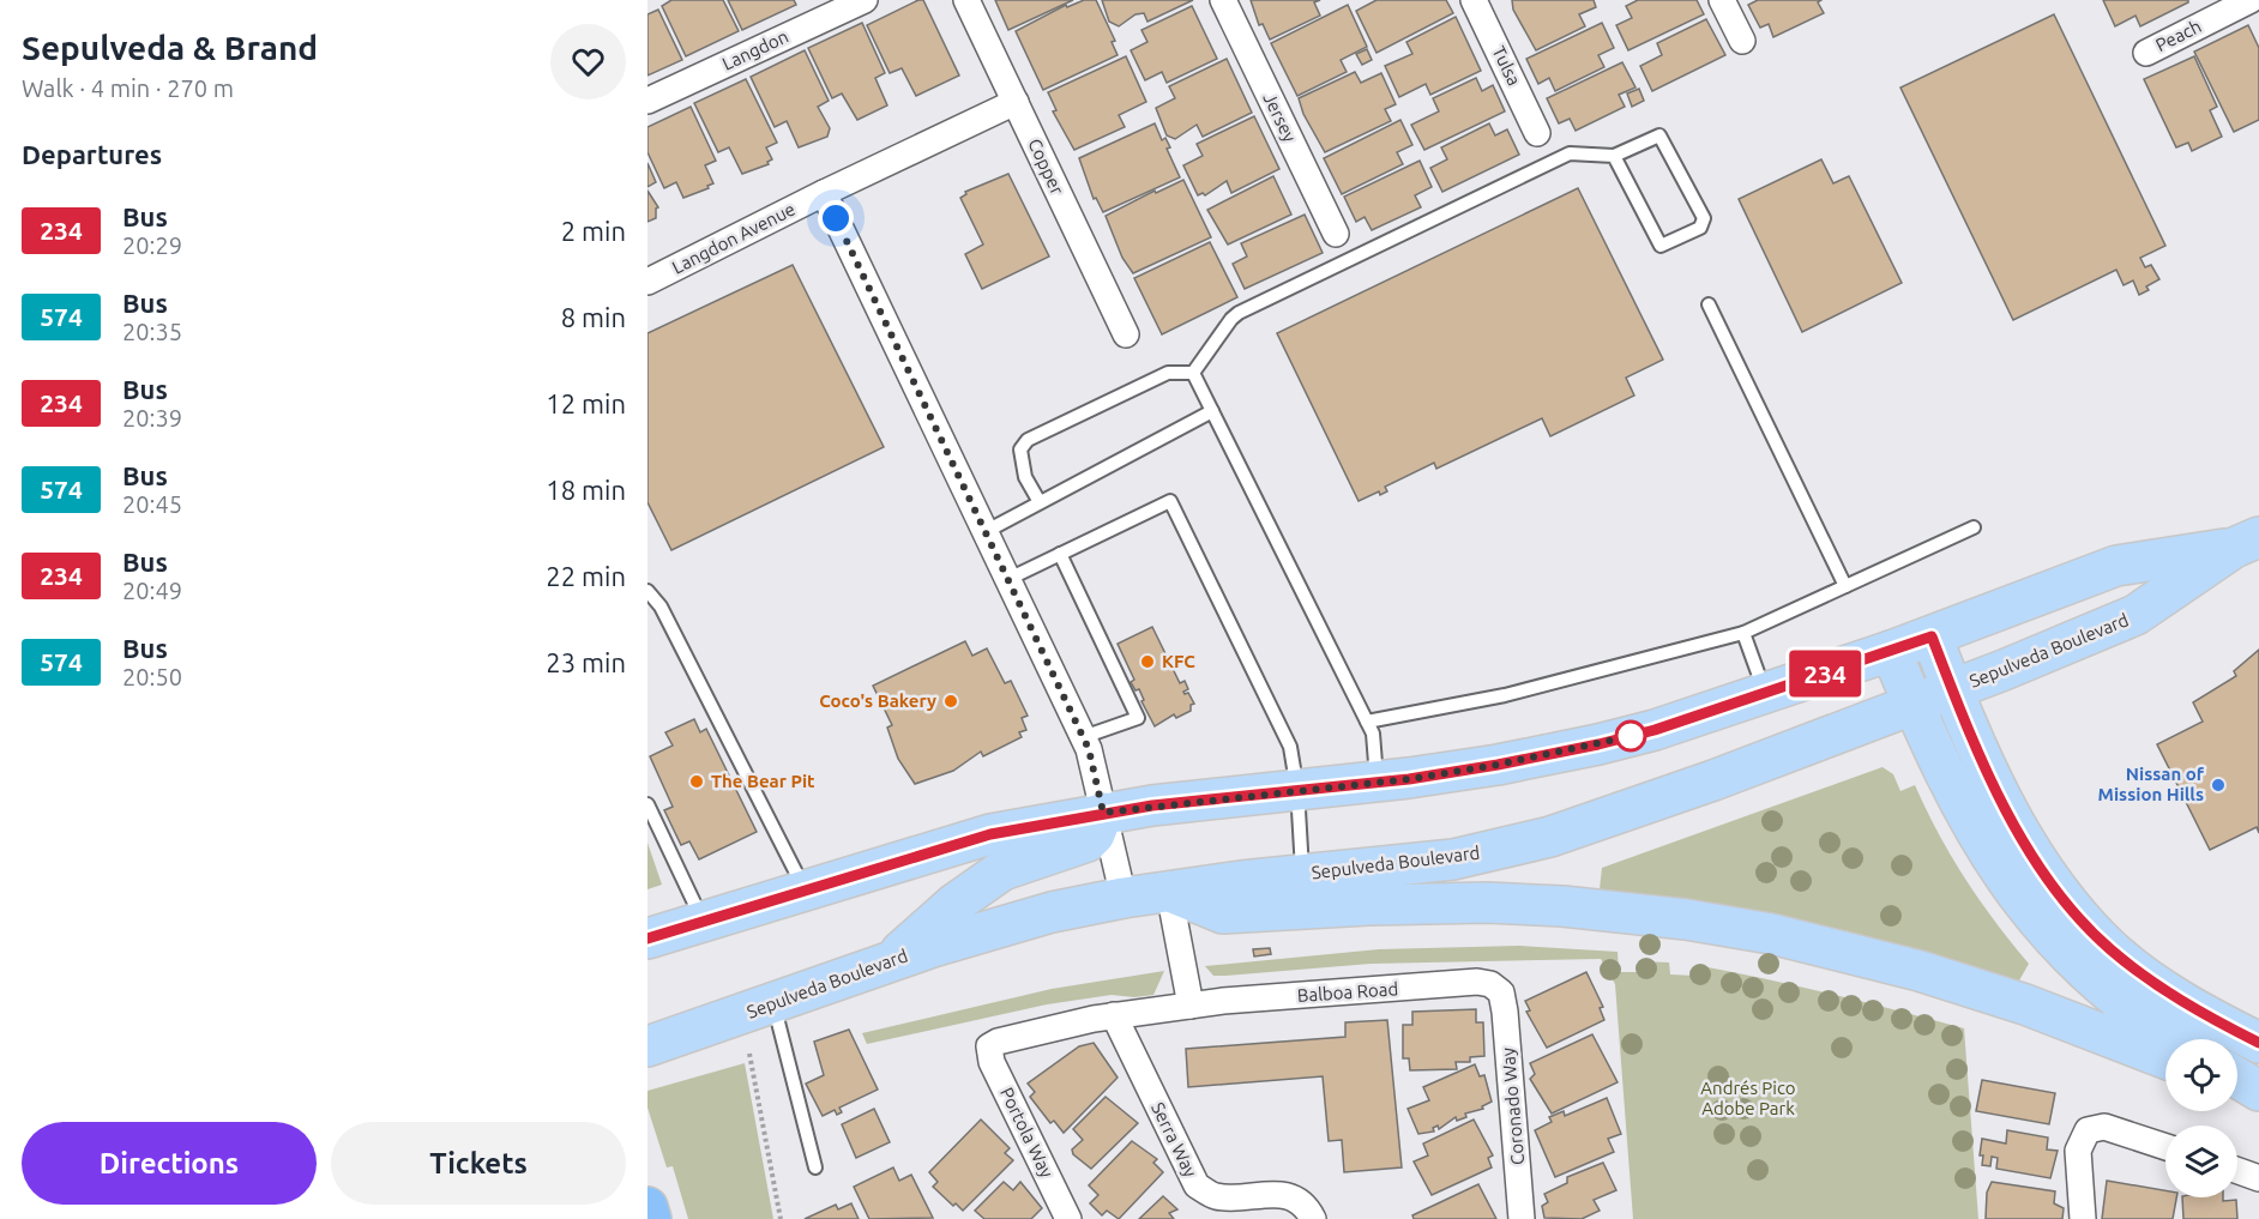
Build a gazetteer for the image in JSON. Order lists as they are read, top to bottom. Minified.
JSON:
{"streets":{"main road":["Sepulveda Boulevard"],"street":["Peach","Langdon","Tulsa","Jersey","Copper","Langdon Avenue","Balboa Road","Coronado Way","Portola Way","Serra Way"]},"crossings":[["Copper","Langdon Avenue"],["Balboa Road","Coronado Way"],["Balboa Road","Portola Way"],["Balboa Road","Serra Way"]],"parks":["Andrés Pico Adobe Park"],"places":["KFC","Coco's Bakery","The Bear Pit","Nissan of Mission Hills"],"lines":["bus line 234"],"page":{"heading":[["Sepulveda & Brand","Walk · 4 min · 270 m"],"Departures"],"on_map":"234","list":[{"mark":"234","name":"Bus","note":"20:29","value":"2 min"},{"mark":"574","name":"Bus","note":"20:35","value":"8 min"},{"mark":"234","name":"Bus","note":"20:39","value":"12 min"},{"mark":"574","name":"Bus","note":"20:45","value":"18 min"},{"mark":"234","name":"Bus","note":"20:49","value":"22 min"},{"mark":"574","name":"Bus","note":"20:50","value":"23 min"}],"buttons":["Directions","Tickets"]}}
